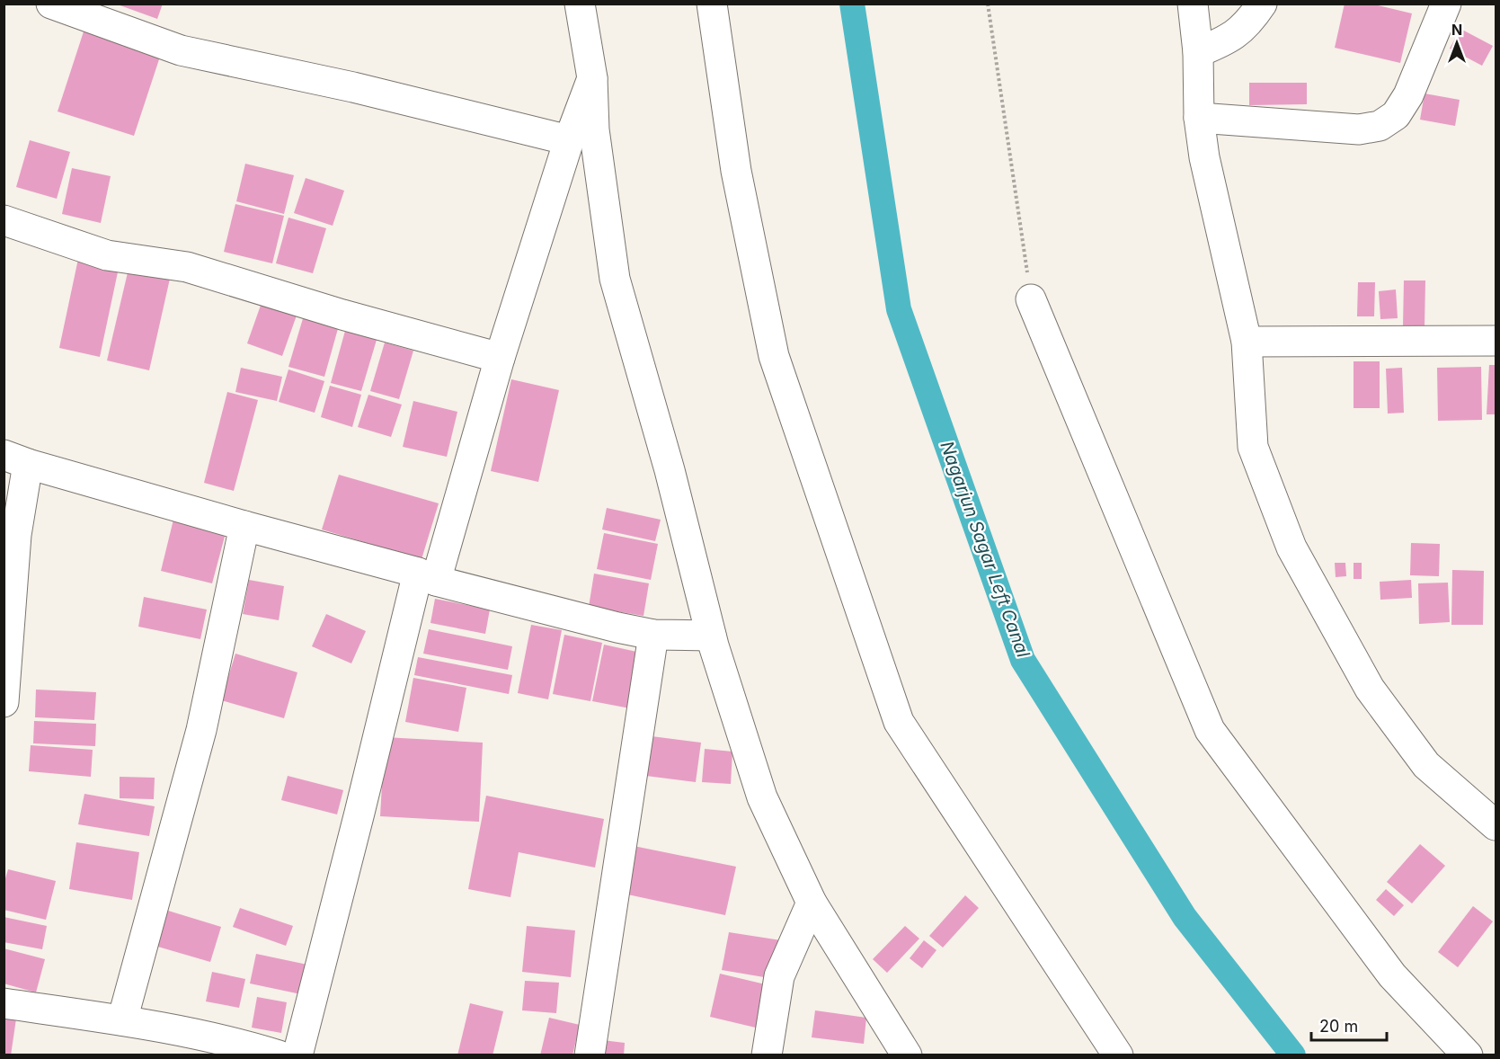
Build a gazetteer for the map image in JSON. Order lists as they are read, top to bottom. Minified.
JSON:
{"water":["Nagarjun Sagar Left Canal"],"scale_bar":"20 m","north":"top"}
